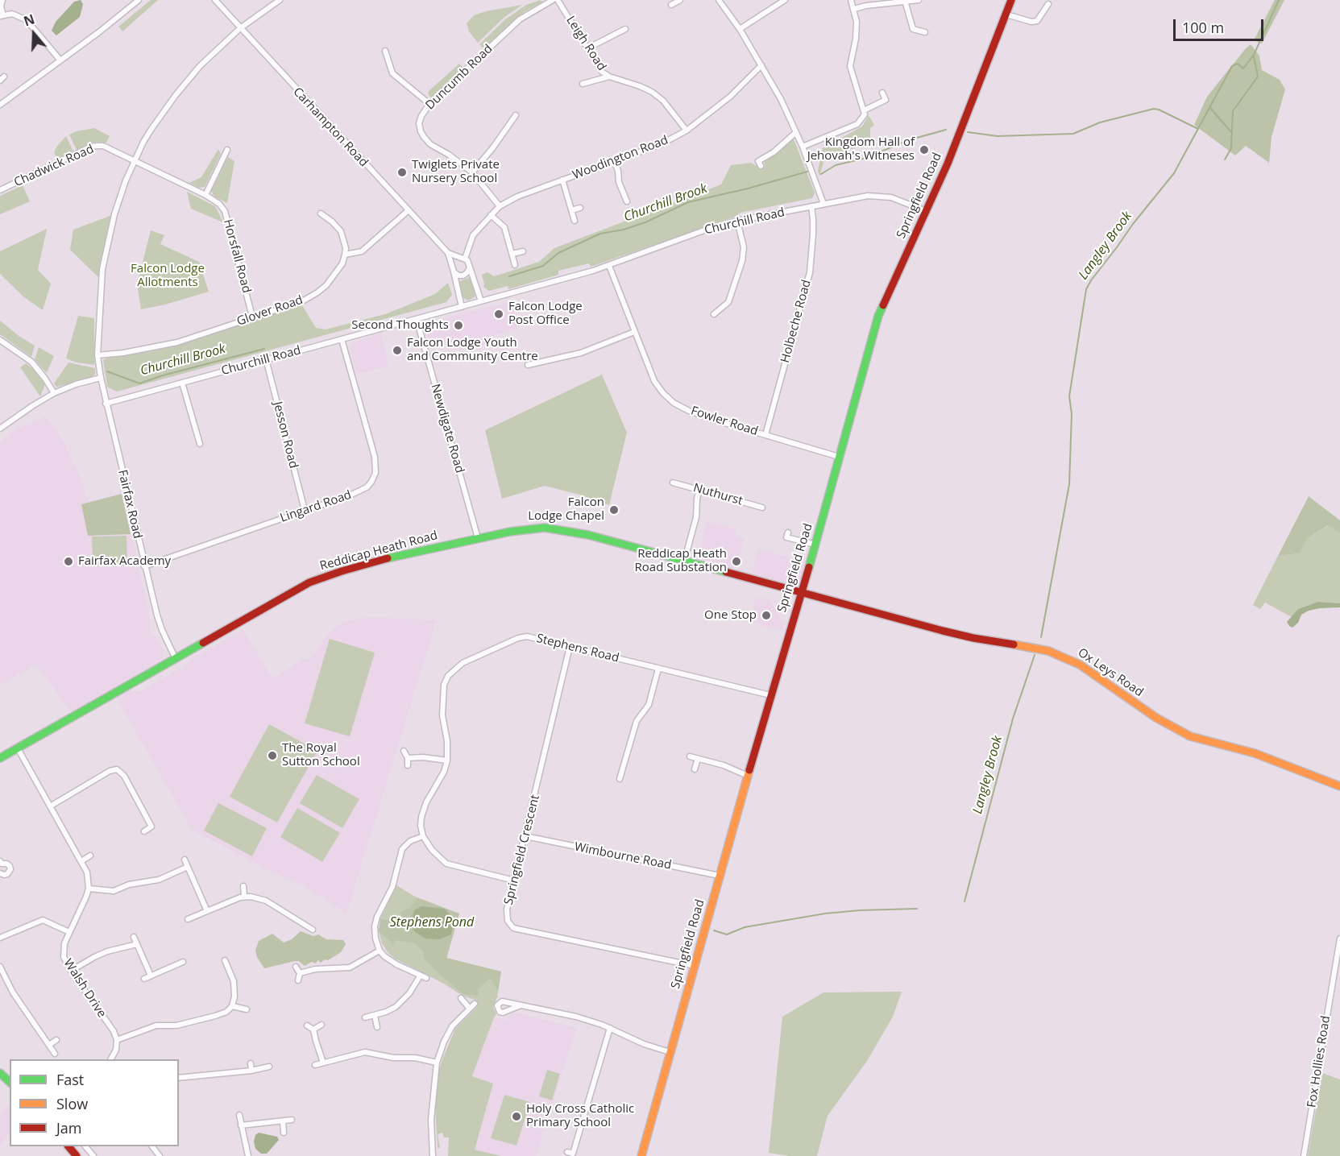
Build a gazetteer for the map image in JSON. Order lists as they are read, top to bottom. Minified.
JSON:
{"streets":{"street":["Leigh Road","Duncumb Road","Carhampton Road","Woodington Road","Chadwick Road","Springfield Road","Churchill Road","Horsfall Road","Glover Road","Holbeche Road","Fowler Road","Newdigate Road","Jesson Road","Nuthurst","Fairfax Road","Lingard Road","Reddicap Heath Road","Stephens Road","Ox Leys Road","Springfield Crescent","Wimbourne Road","Walsh Drive","Fox Hollies Road"]},"crossings":[["Leigh Road","Woodington Road"],["Duncumb Road","Woodington Road"],["Carhampton Road","Churchill Road"],["Carhampton Road","Fairfax Road"],["Chadwick Road","Horsfall Road"],["Chadwick Road","Fairfax Road"],["Springfield Road","Churchill Road"],["Springfield Road","Fowler Road"],["Springfield Road","Reddicap Heath Road"],["Springfield Road","Stephens Road"],["Springfield Road","Ox Leys Road"],["Springfield Road","Springfield Crescent"],["Springfield Road","Wimbourne Road"],["Churchill Road","Holbeche Road"],["Churchill Road","Fowler Road"],["Churchill Road","Newdigate Road"],["Churchill Road","Jesson Road"],["Churchill Road","Fairfax Road"],["Churchill Road","Lingard Road"],["Horsfall Road","Glover Road"],["Horsfall Road","Fairfax Road"],["Glover Road","Fairfax Road"],["Holbeche Road","Fowler Road"],["Newdigate Road","Reddicap Heath Road"],["Jesson Road","Lingard Road"],["Fairfax Road","Lingard Road"],["Fairfax Road","Reddicap Heath Road"],["Reddicap Heath Road","Ox Leys Road"],["Stephens Road","Springfield Crescent"],["Springfield Crescent","Wimbourne Road"]],"water":["Churchill Brook","Langley Brook","Stephens Pond"],"parks":["Falcon Lodge Allotments"],"places":["Kingdom Hall of Jehovah's Witneses","Twiglets Private Nursery School","Falcon Lodge Post Office","Second Thoughts","Falcon Lodge Youth and Community Centre","Falcon Lodge Chapel","Fairfax Academy","Reddicap Heath Road Substation","One Stop","The Royal Sutton School","Holy Cross Catholic Primary School"],"legend":["Fast","Slow","Jam"],"scale_bar":"100 m","north":"top"}
